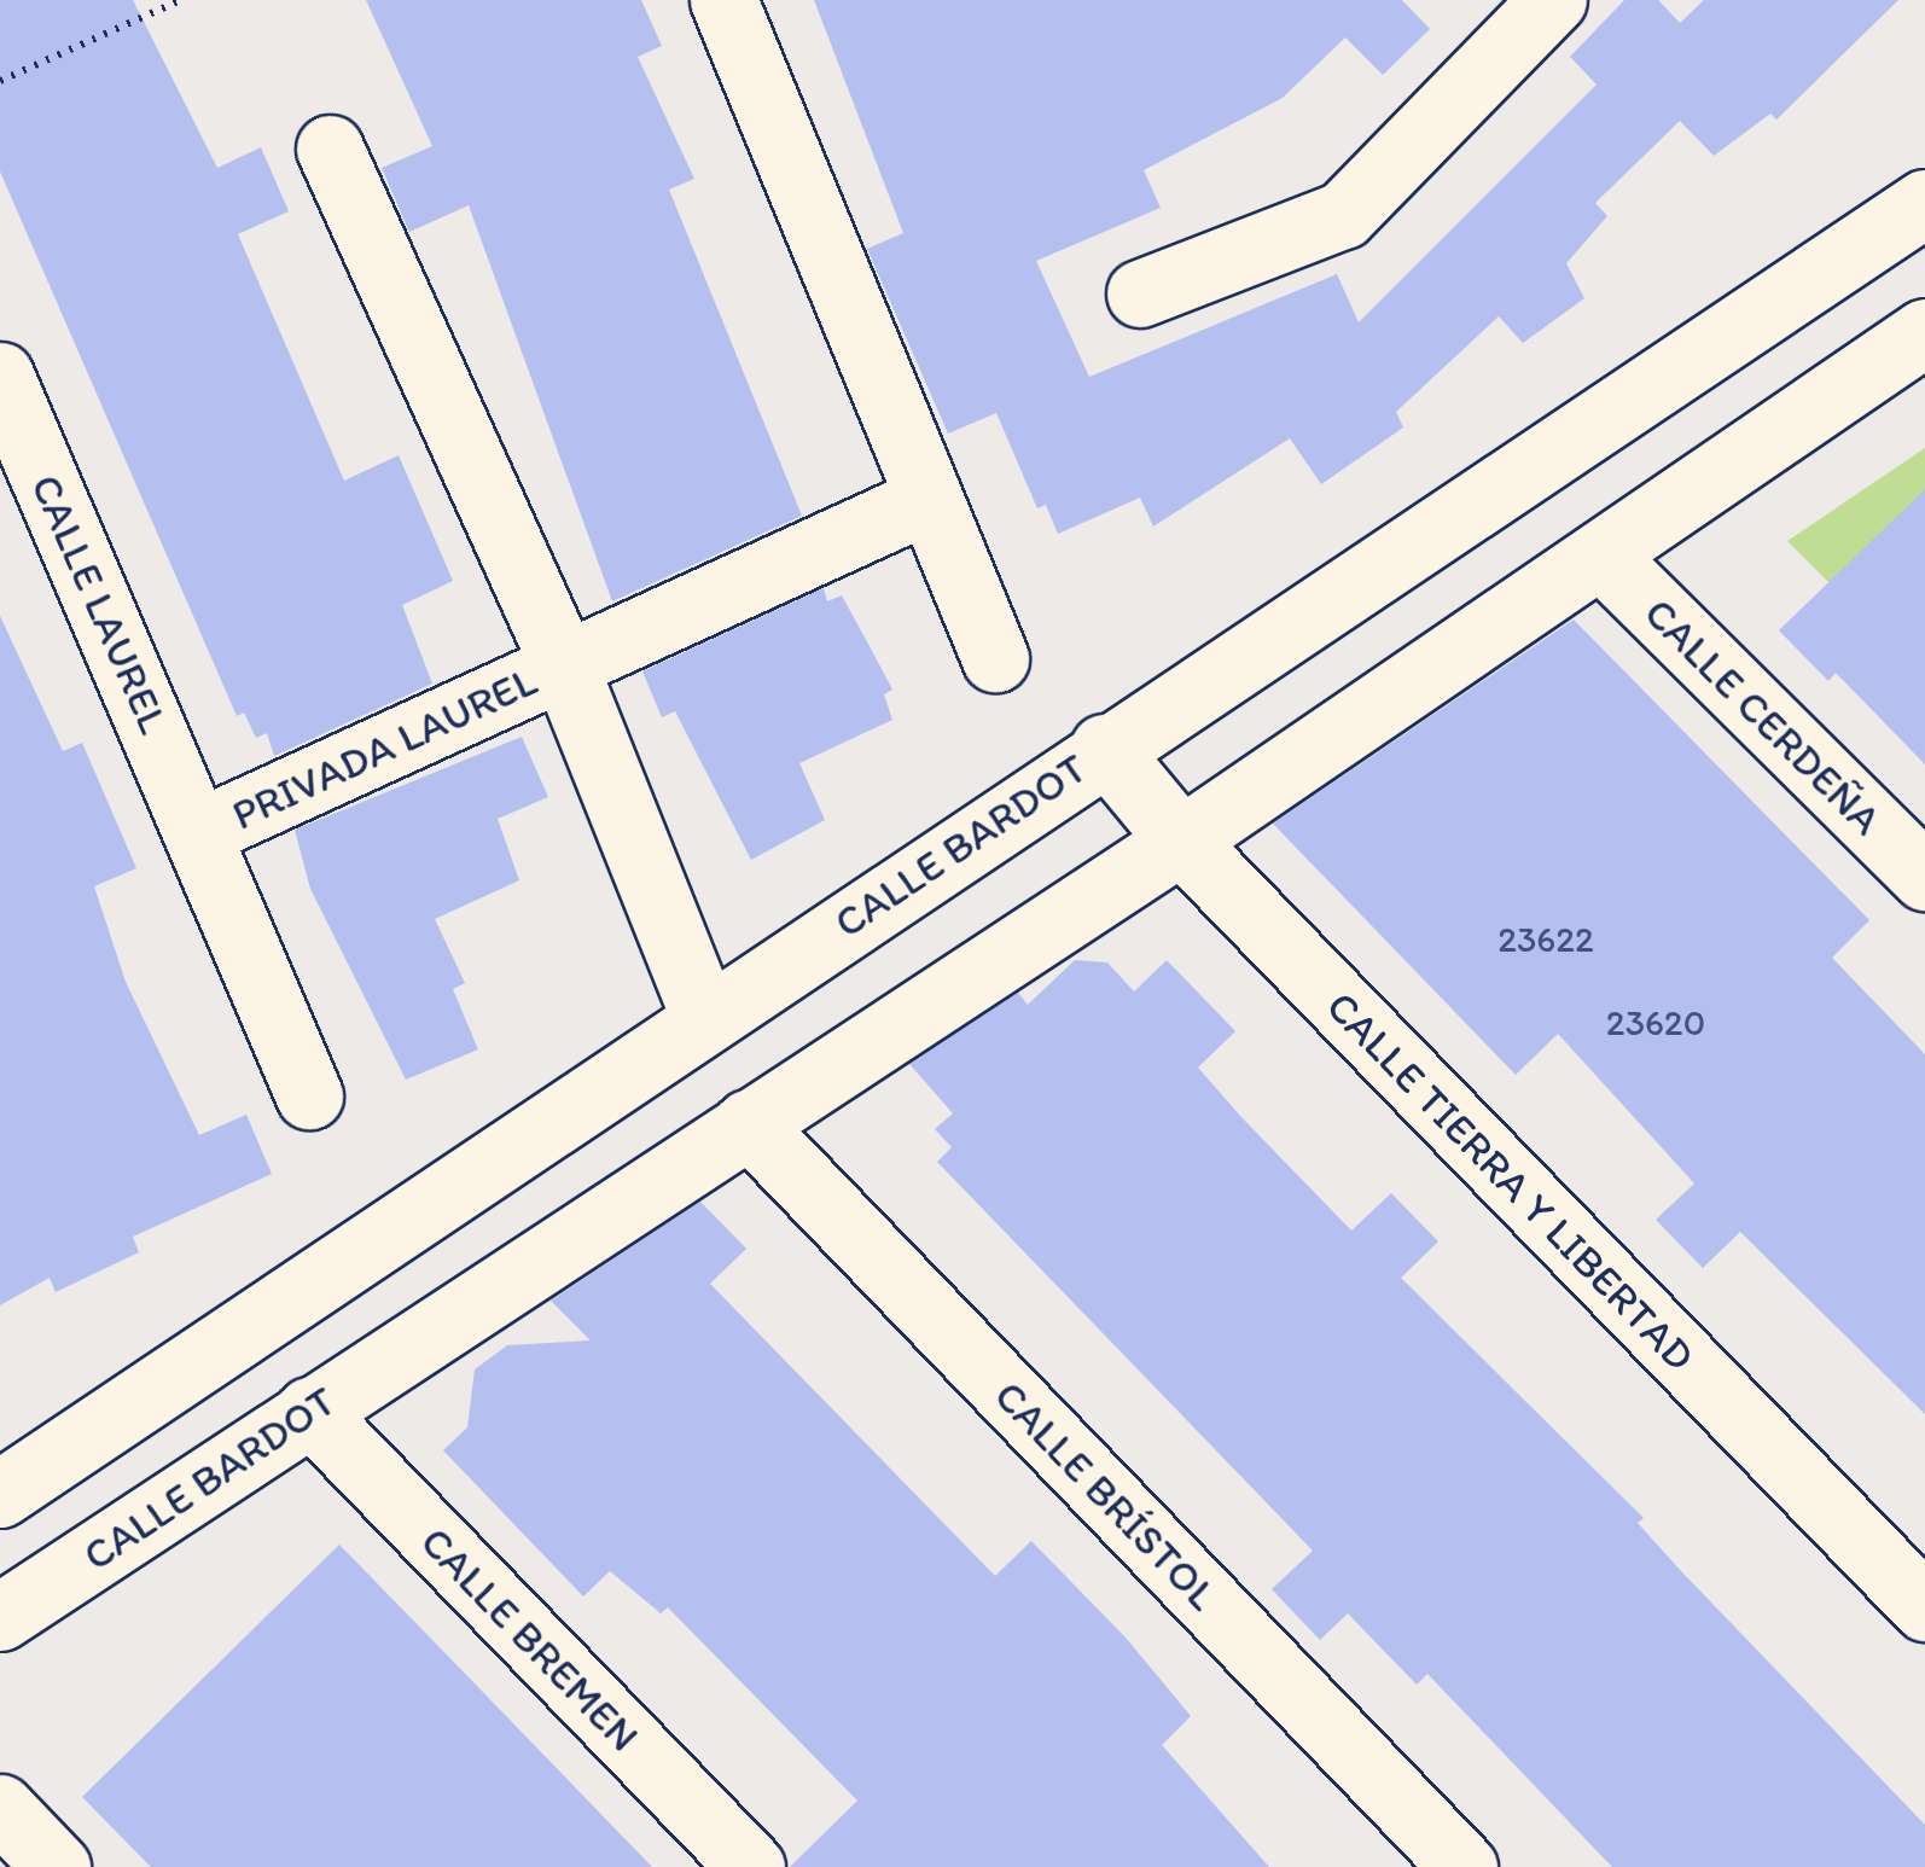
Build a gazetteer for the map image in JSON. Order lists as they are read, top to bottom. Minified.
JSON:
{"streets":{"street":["CALLE LAUREL","CALLE CERDEÑA","PRIVADA LAUREL","CALLE BARDOT","CALLE TIERRA Y LIBERTAD","CALLE BRÍSTOL","CALLE BREMEN"]},"crossings":[["CALLE LAUREL","PRIVADA LAUREL"],["CALLE CERDEÑA","CALLE BARDOT"],["PRIVADA LAUREL","CALLE BARDOT"],["CALLE BARDOT","CALLE TIERRA Y LIBERTAD"],["CALLE BARDOT","CALLE BRÍSTOL"],["CALLE BARDOT","CALLE BREMEN"]],"house_numbers":["23622","23620"]}
